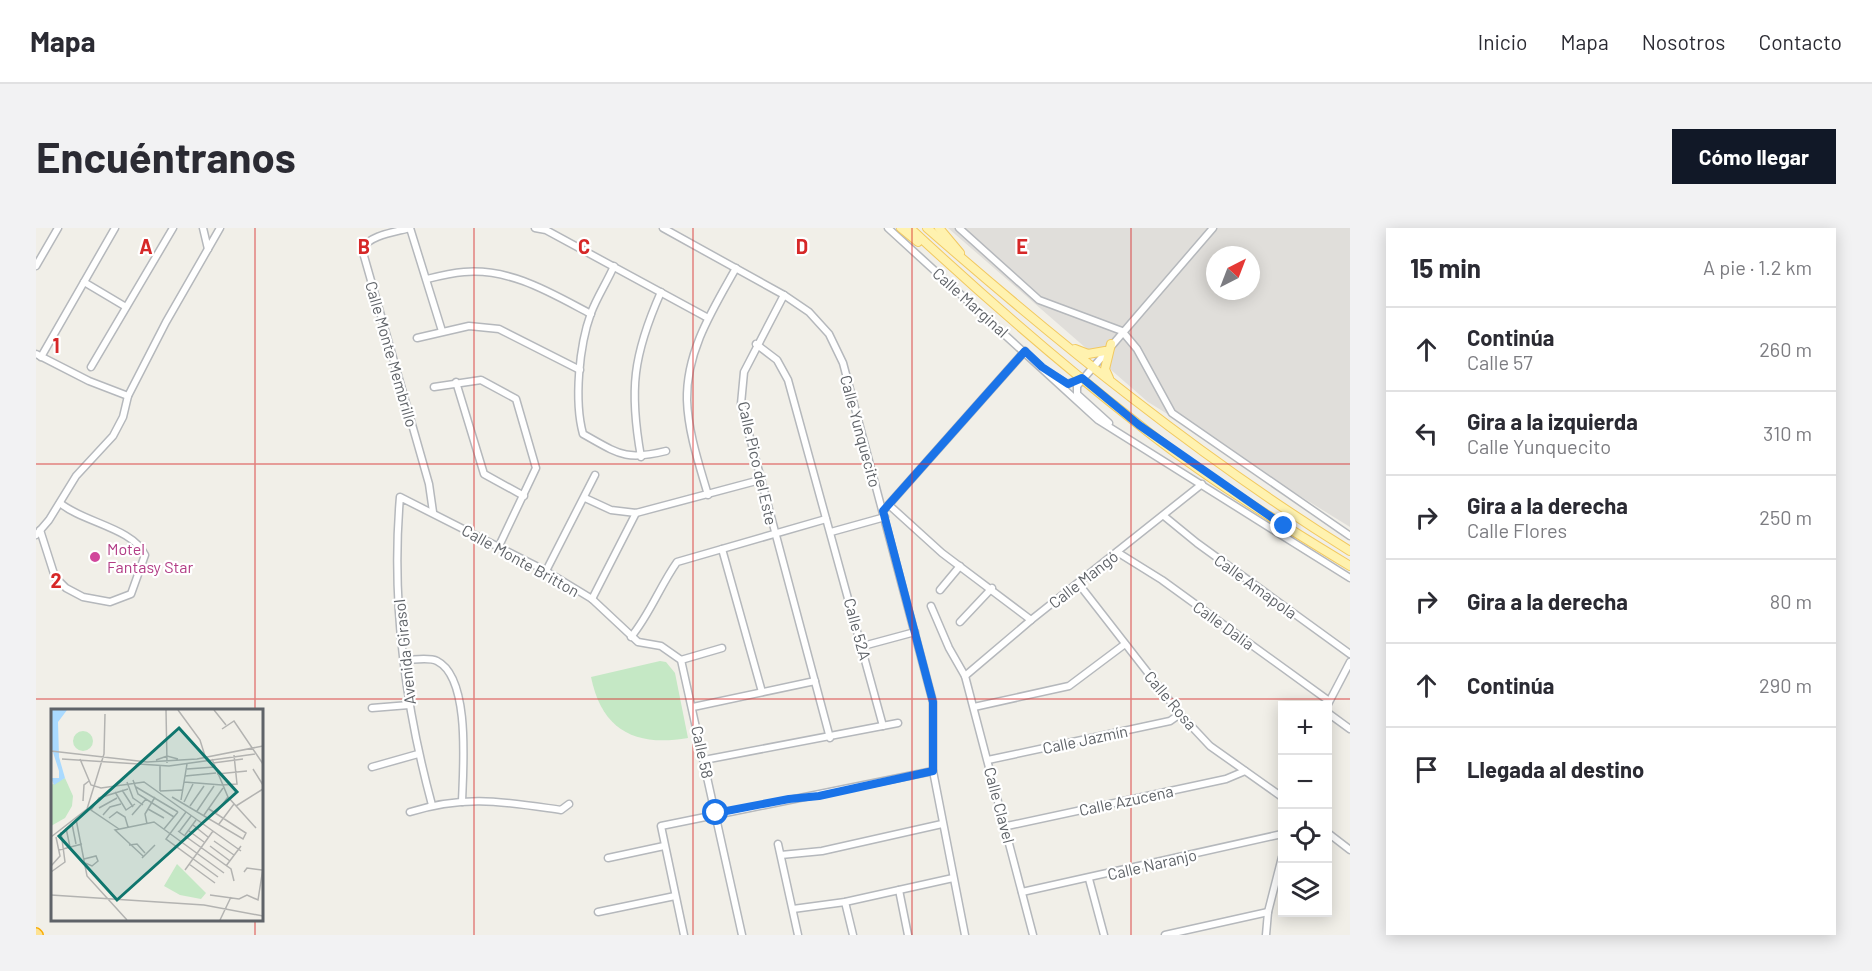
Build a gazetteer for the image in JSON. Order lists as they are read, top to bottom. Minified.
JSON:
{"streets":{"street":["Calle Marginal","Calle Monte Membrillo","Calle Yunquecito","Calle Pico del Este","Calle Monte Britton","Calle Mangó","Calle Amapola","Calle Dalia","Calle 52A","Avenida Girasol","Calle Rosa","Calle Jazmín","Calle 58","Calle Azucena","Calle Clavel","Calle Naranjo"]},"crossings":[["Calle Marginal","Calle Mangó"],["Calle Monte Membrillo","Calle Monte Britton"],["Calle Yunquecito","Calle Pico del Este"],["Calle Pico del Este","Calle 52A"],["Calle Monte Britton","Avenida Girasol"],["Calle Mangó","Calle Amapola"],["Calle Mangó","Calle Dalia"],["Calle Mangó","Calle Rosa"],["Calle Mangó","Calle Clavel"],["Calle Rosa","Calle Jazmín"],["Calle Rosa","Calle Azucena"],["Calle Jazmín","Calle Clavel"],["Calle Azucena","Calle Clavel"],["Calle Clavel","Calle Naranjo"]],"places":["Motel Fantasy Star"],"north":"top right","page":{"header":"Mapa","nav":["Inicio","Mapa","Nosotros","Contacto"],"buttons":"Cómo llegar","title":"Encuéntranos","heading":["15 min","A pie · 1.2 km"],"list":[["Continúa","Calle 57","260 m"],["Gira a la izquierda","Calle Yunquecito","310 m"],["Gira a la derecha","Calle Flores","250 m"],["Gira a la derecha","80 m"],["Continúa","290 m"],"Llegada al destino"],"map_buttons":["+","−"]},"grid":{"columns":["A","B","C","D","E"],"rows":["1","2"]}}
